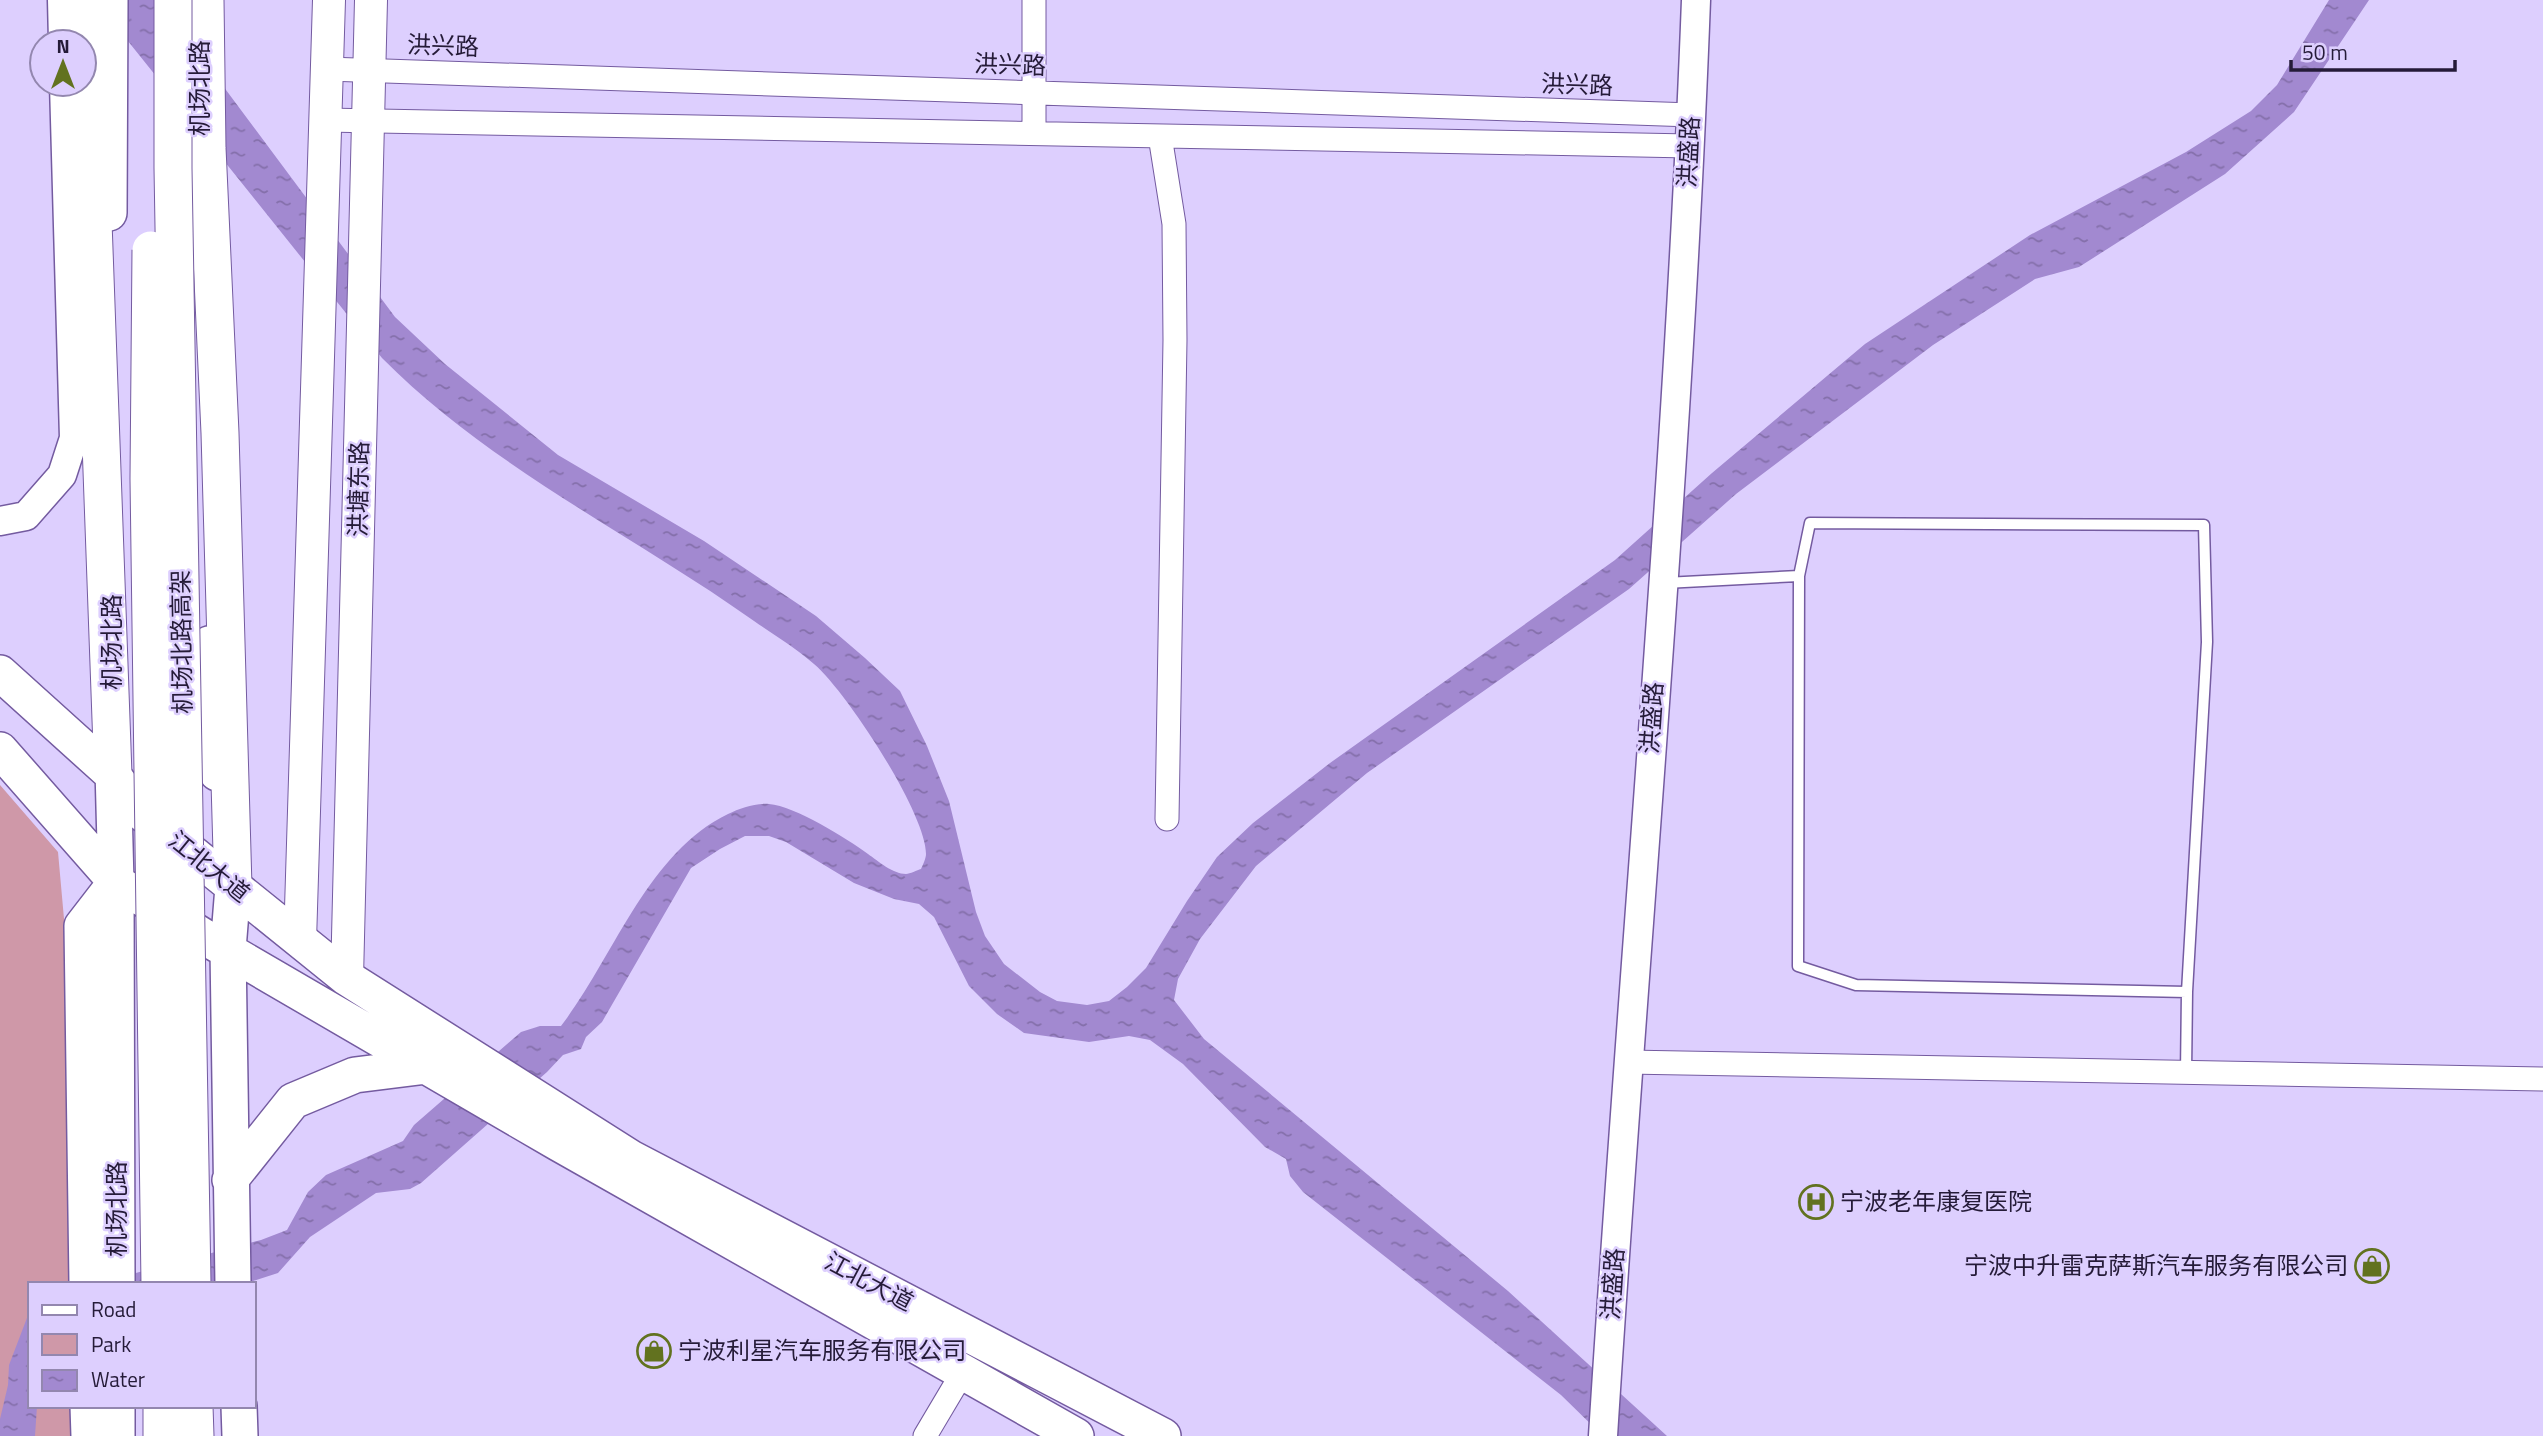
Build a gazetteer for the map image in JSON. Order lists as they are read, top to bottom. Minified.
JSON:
{"streets":{"highway":["机场北路高架"],"main road":["机场北路","洪塘东路","江北大道"],"street":["洪兴路","洪盛路"]},"crossings":[["洪兴路","洪盛路"],["洪兴路","洪塘东路"],["机场北路","江北大道"],["洪塘东路","江北大道"]],"places":{"hospital":["宁波老年康复医院"],"shop":["宁波中升雷克萨斯汽车服务有限公司","宁波利星汽车服务有限公司"]},"legend":["Road","Park","Water"],"scale_bar":"50 m","north":"top"}
